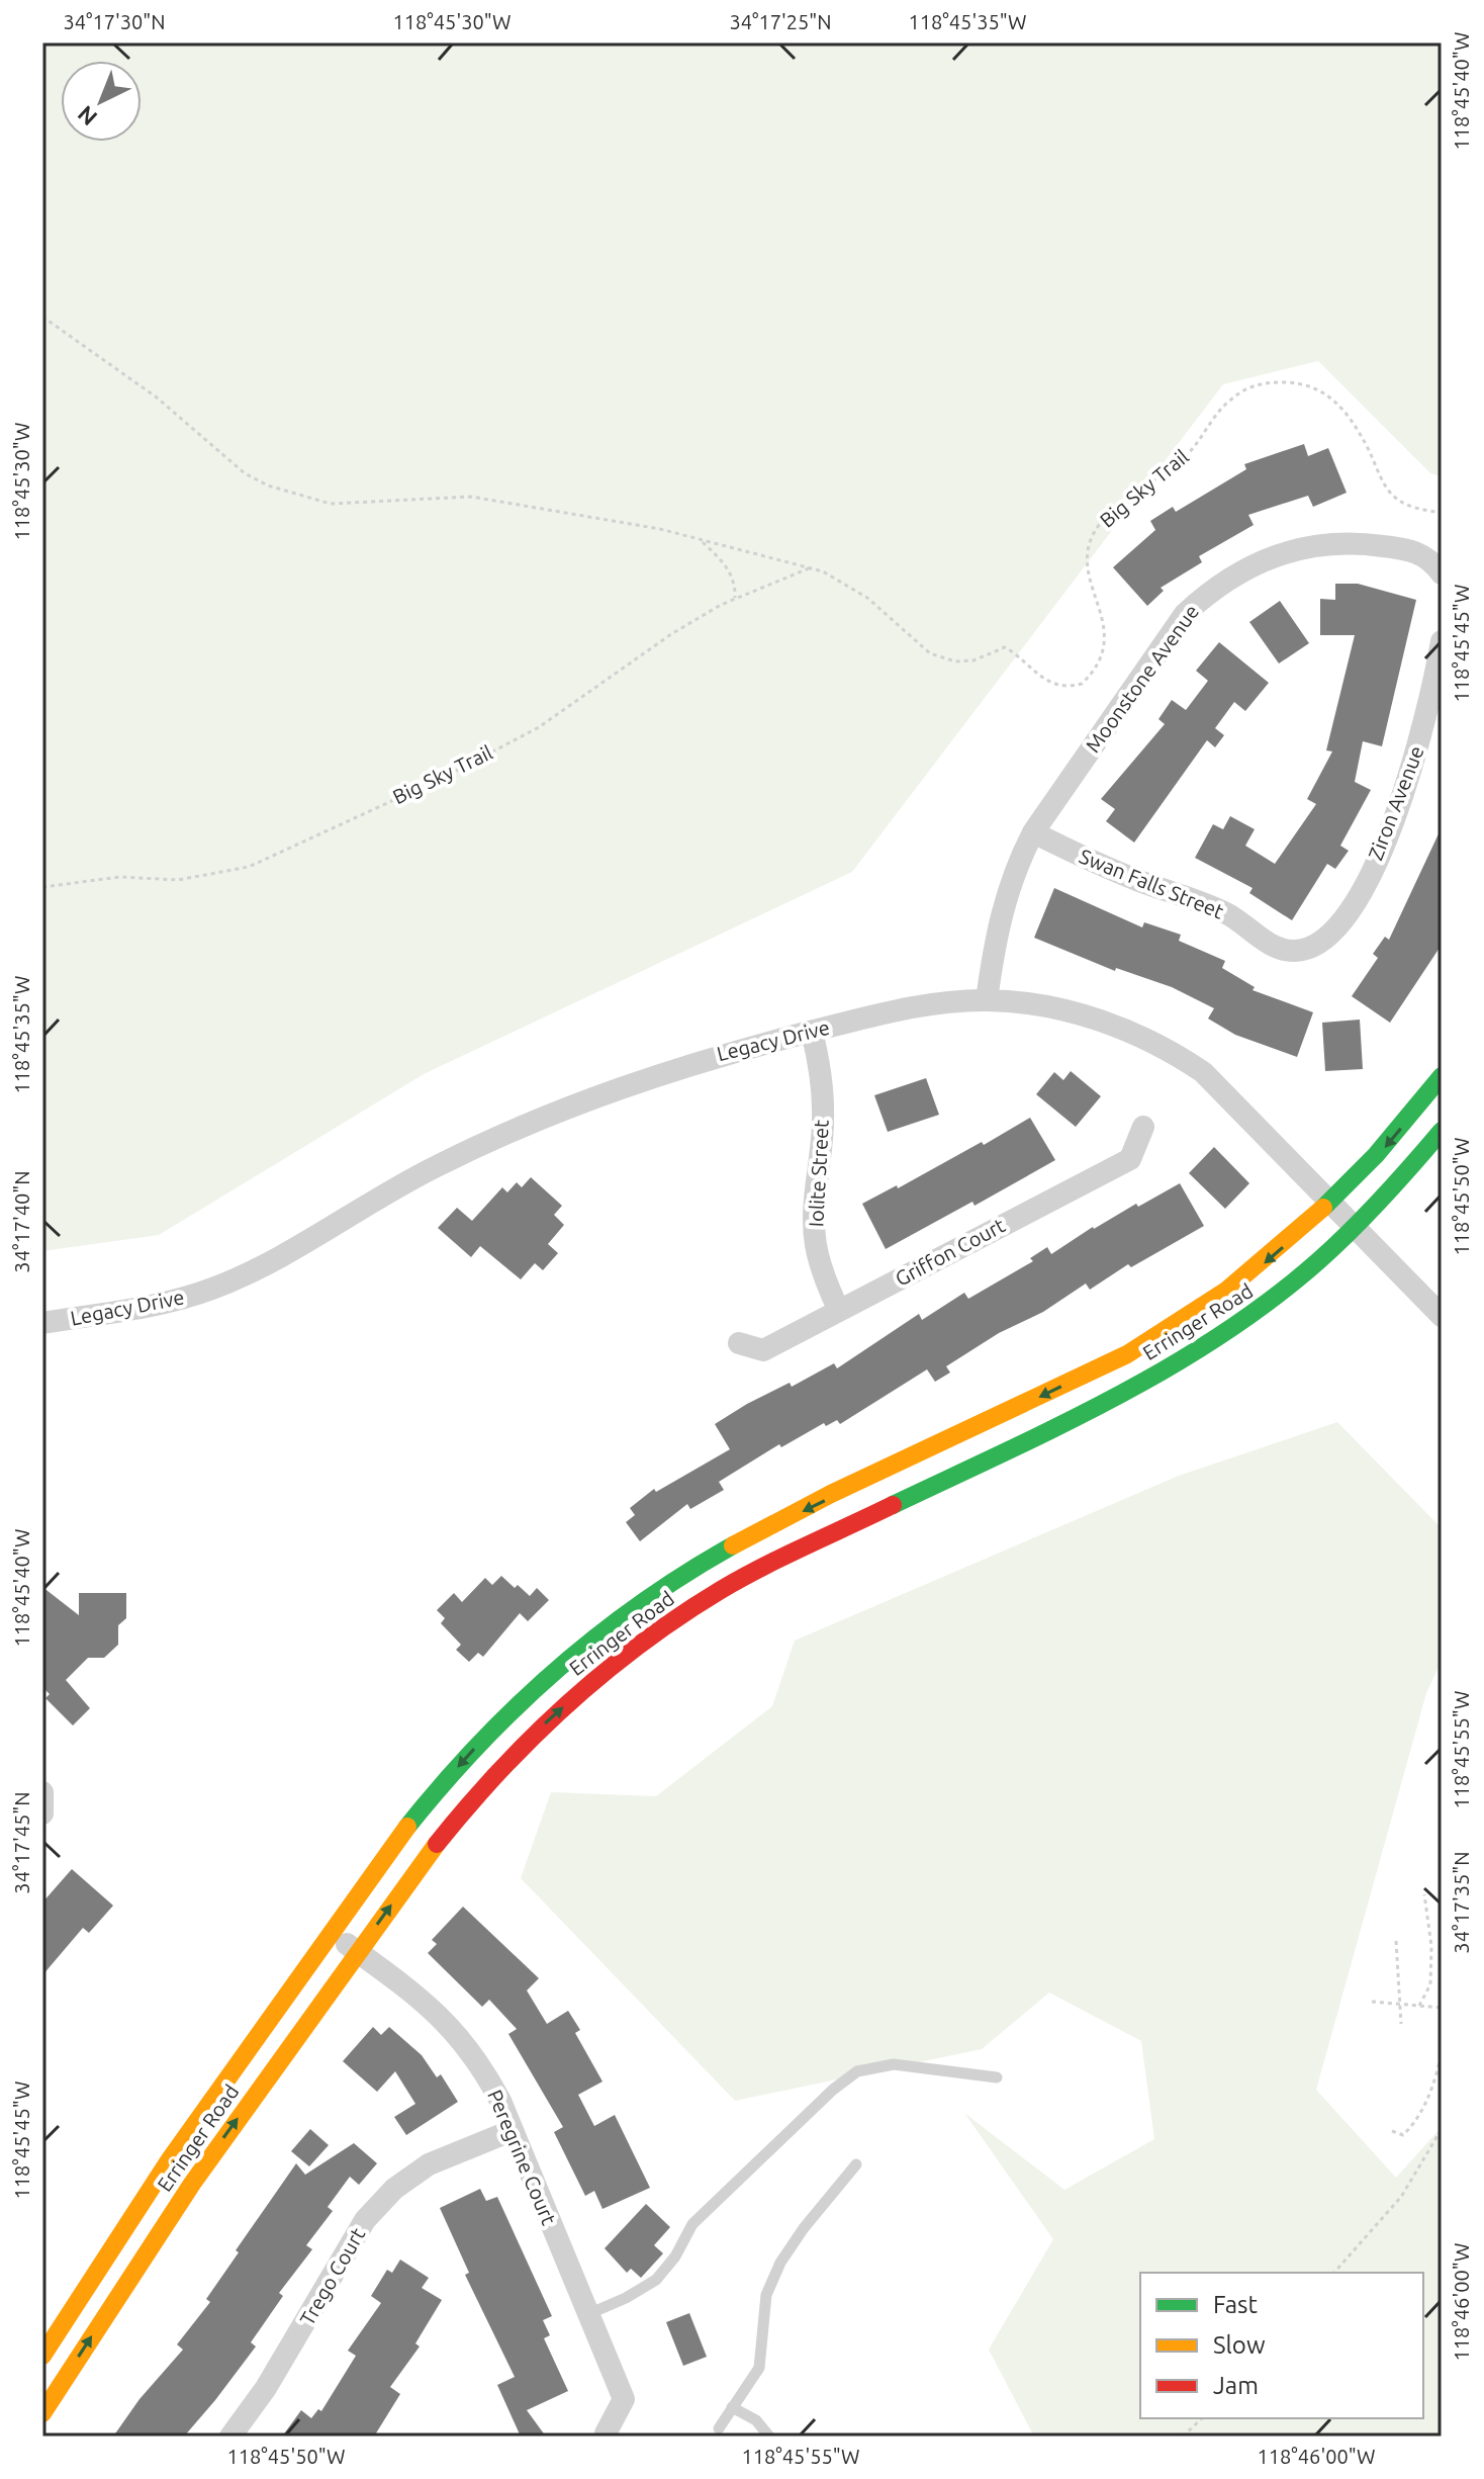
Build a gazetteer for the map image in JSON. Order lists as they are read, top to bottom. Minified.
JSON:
{"streets":{"main road":["Erringer Road"],"street":["Moonstone Avenue","Ziron Avenue","Swan Falls Street","Legacy Drive","Iolite Street","Griffon Court","Peregrine Court","Trego Court"],"path":["Big Sky Trail"]},"crossings":[["Moonstone Avenue","Swan Falls Street"],["Moonstone Avenue","Legacy Drive"],["Ziron Avenue","Swan Falls Street"],["Legacy Drive","Iolite Street"],["Legacy Drive","Erringer Road"],["Iolite Street","Griffon Court"],["Erringer Road","Peregrine Court"],["Peregrine Court","Trego Court"]],"legend":["Fast","Slow","Jam"],"north":"bottom left","coordinates":["34°17'30\"N","118°45'30\"W","34°17'25\"N","118°45'35\"W","118°45'40\"W","118°45'45\"W","118°45'50\"W","34°17'40\"N","118°45'55\"W","34°17'45\"N","34°17'35\"N","118°46'00\"W"]}
